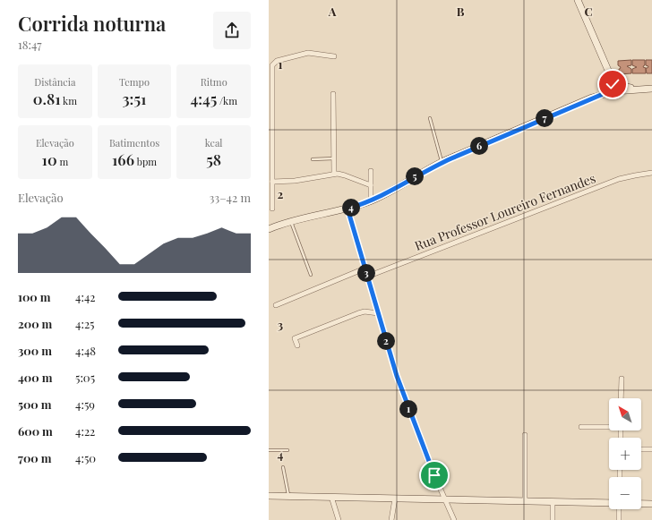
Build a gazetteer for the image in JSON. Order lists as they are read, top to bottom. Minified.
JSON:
{"streets":{"street":["Rua Professor Loureiro Fernandes"]},"north":"top left","page":{"heading":["Corrida noturna","18:47"],"stats":[["Distância","0.81 km"],["Tempo","3:51"],["Ritmo","4:45 /km"],["Elevação","10 m"],["Batimentos","166 bpm"],["kcal","58"]],"pins":["7","6","5","4","3","2","1"],"chart":["Elevação","33–42 m"],"list":[{"name":"100 m","note":"4:42"},{"name":"200 m","note":"4:25"},{"name":"300 m","note":"4:48"},{"name":"400 m","note":"5:05"},{"name":"500 m","note":"4:59"},{"name":"600 m","note":"4:22"},{"name":"700 m","note":"4:50"}],"map_buttons":["+","−"]},"grid":{"columns":["A","B","C"],"rows":["1","2","3","4"]}}
